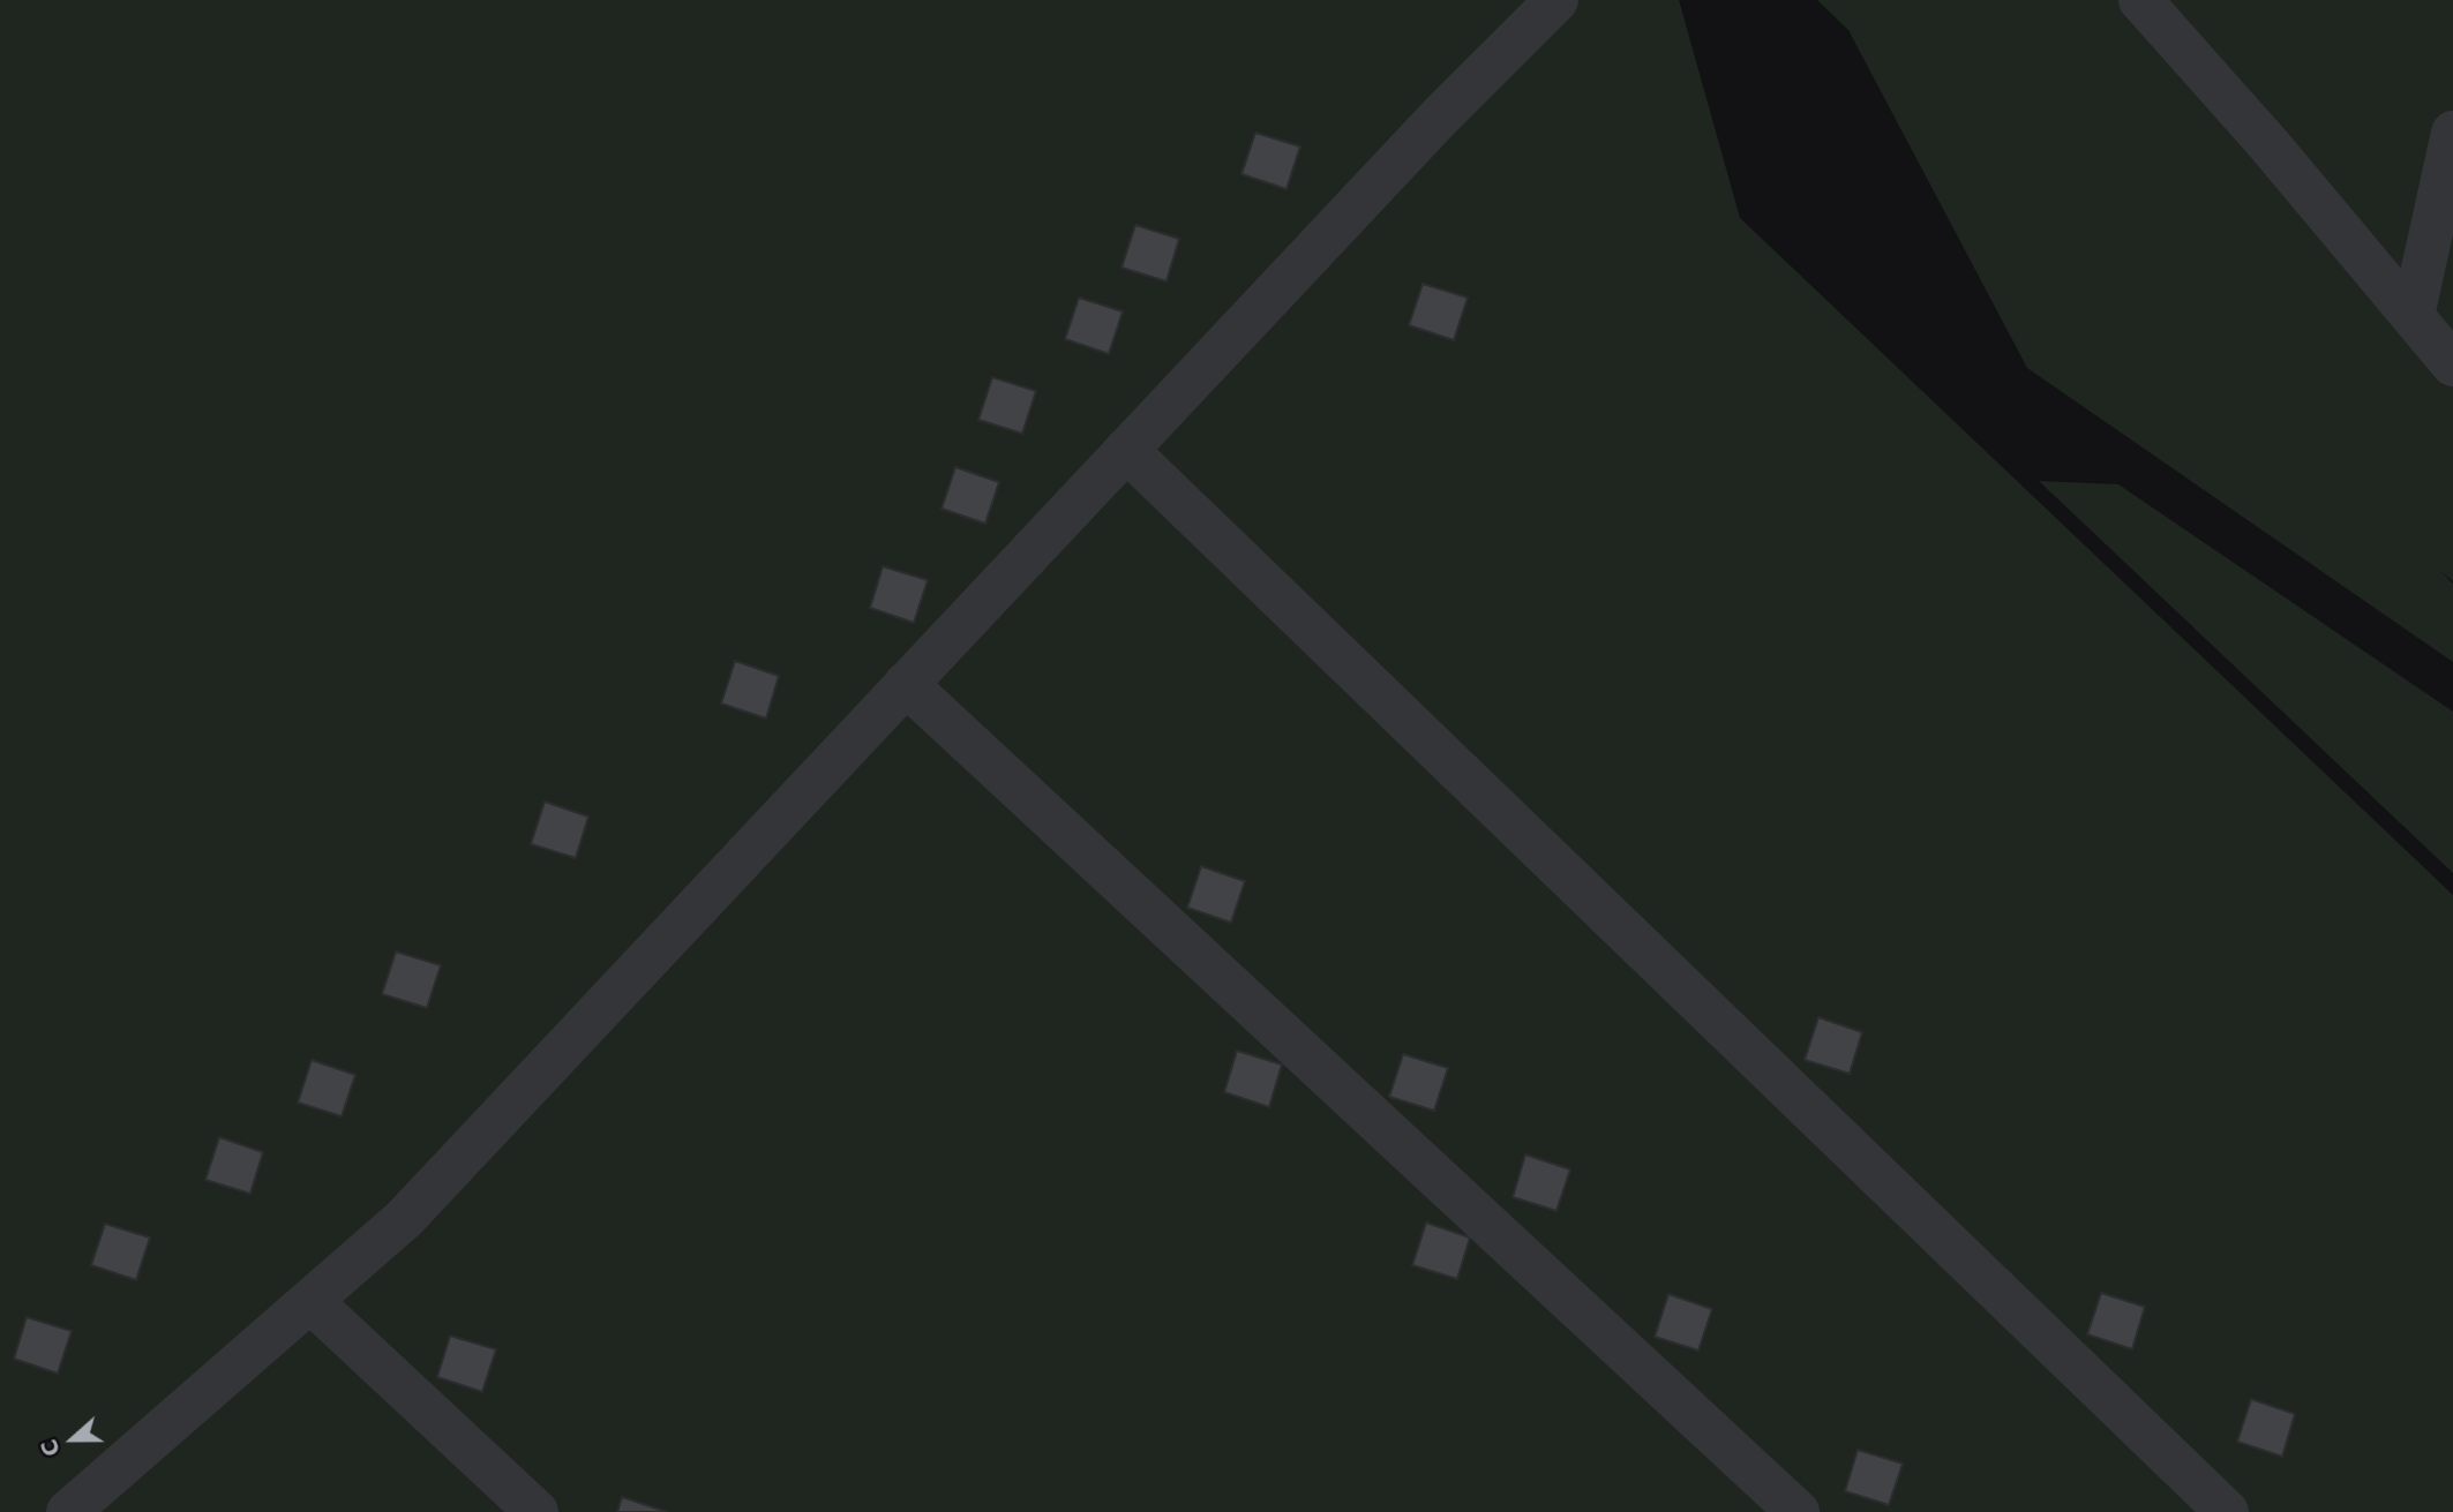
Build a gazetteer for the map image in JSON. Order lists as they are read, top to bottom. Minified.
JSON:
{"north":"left"}
